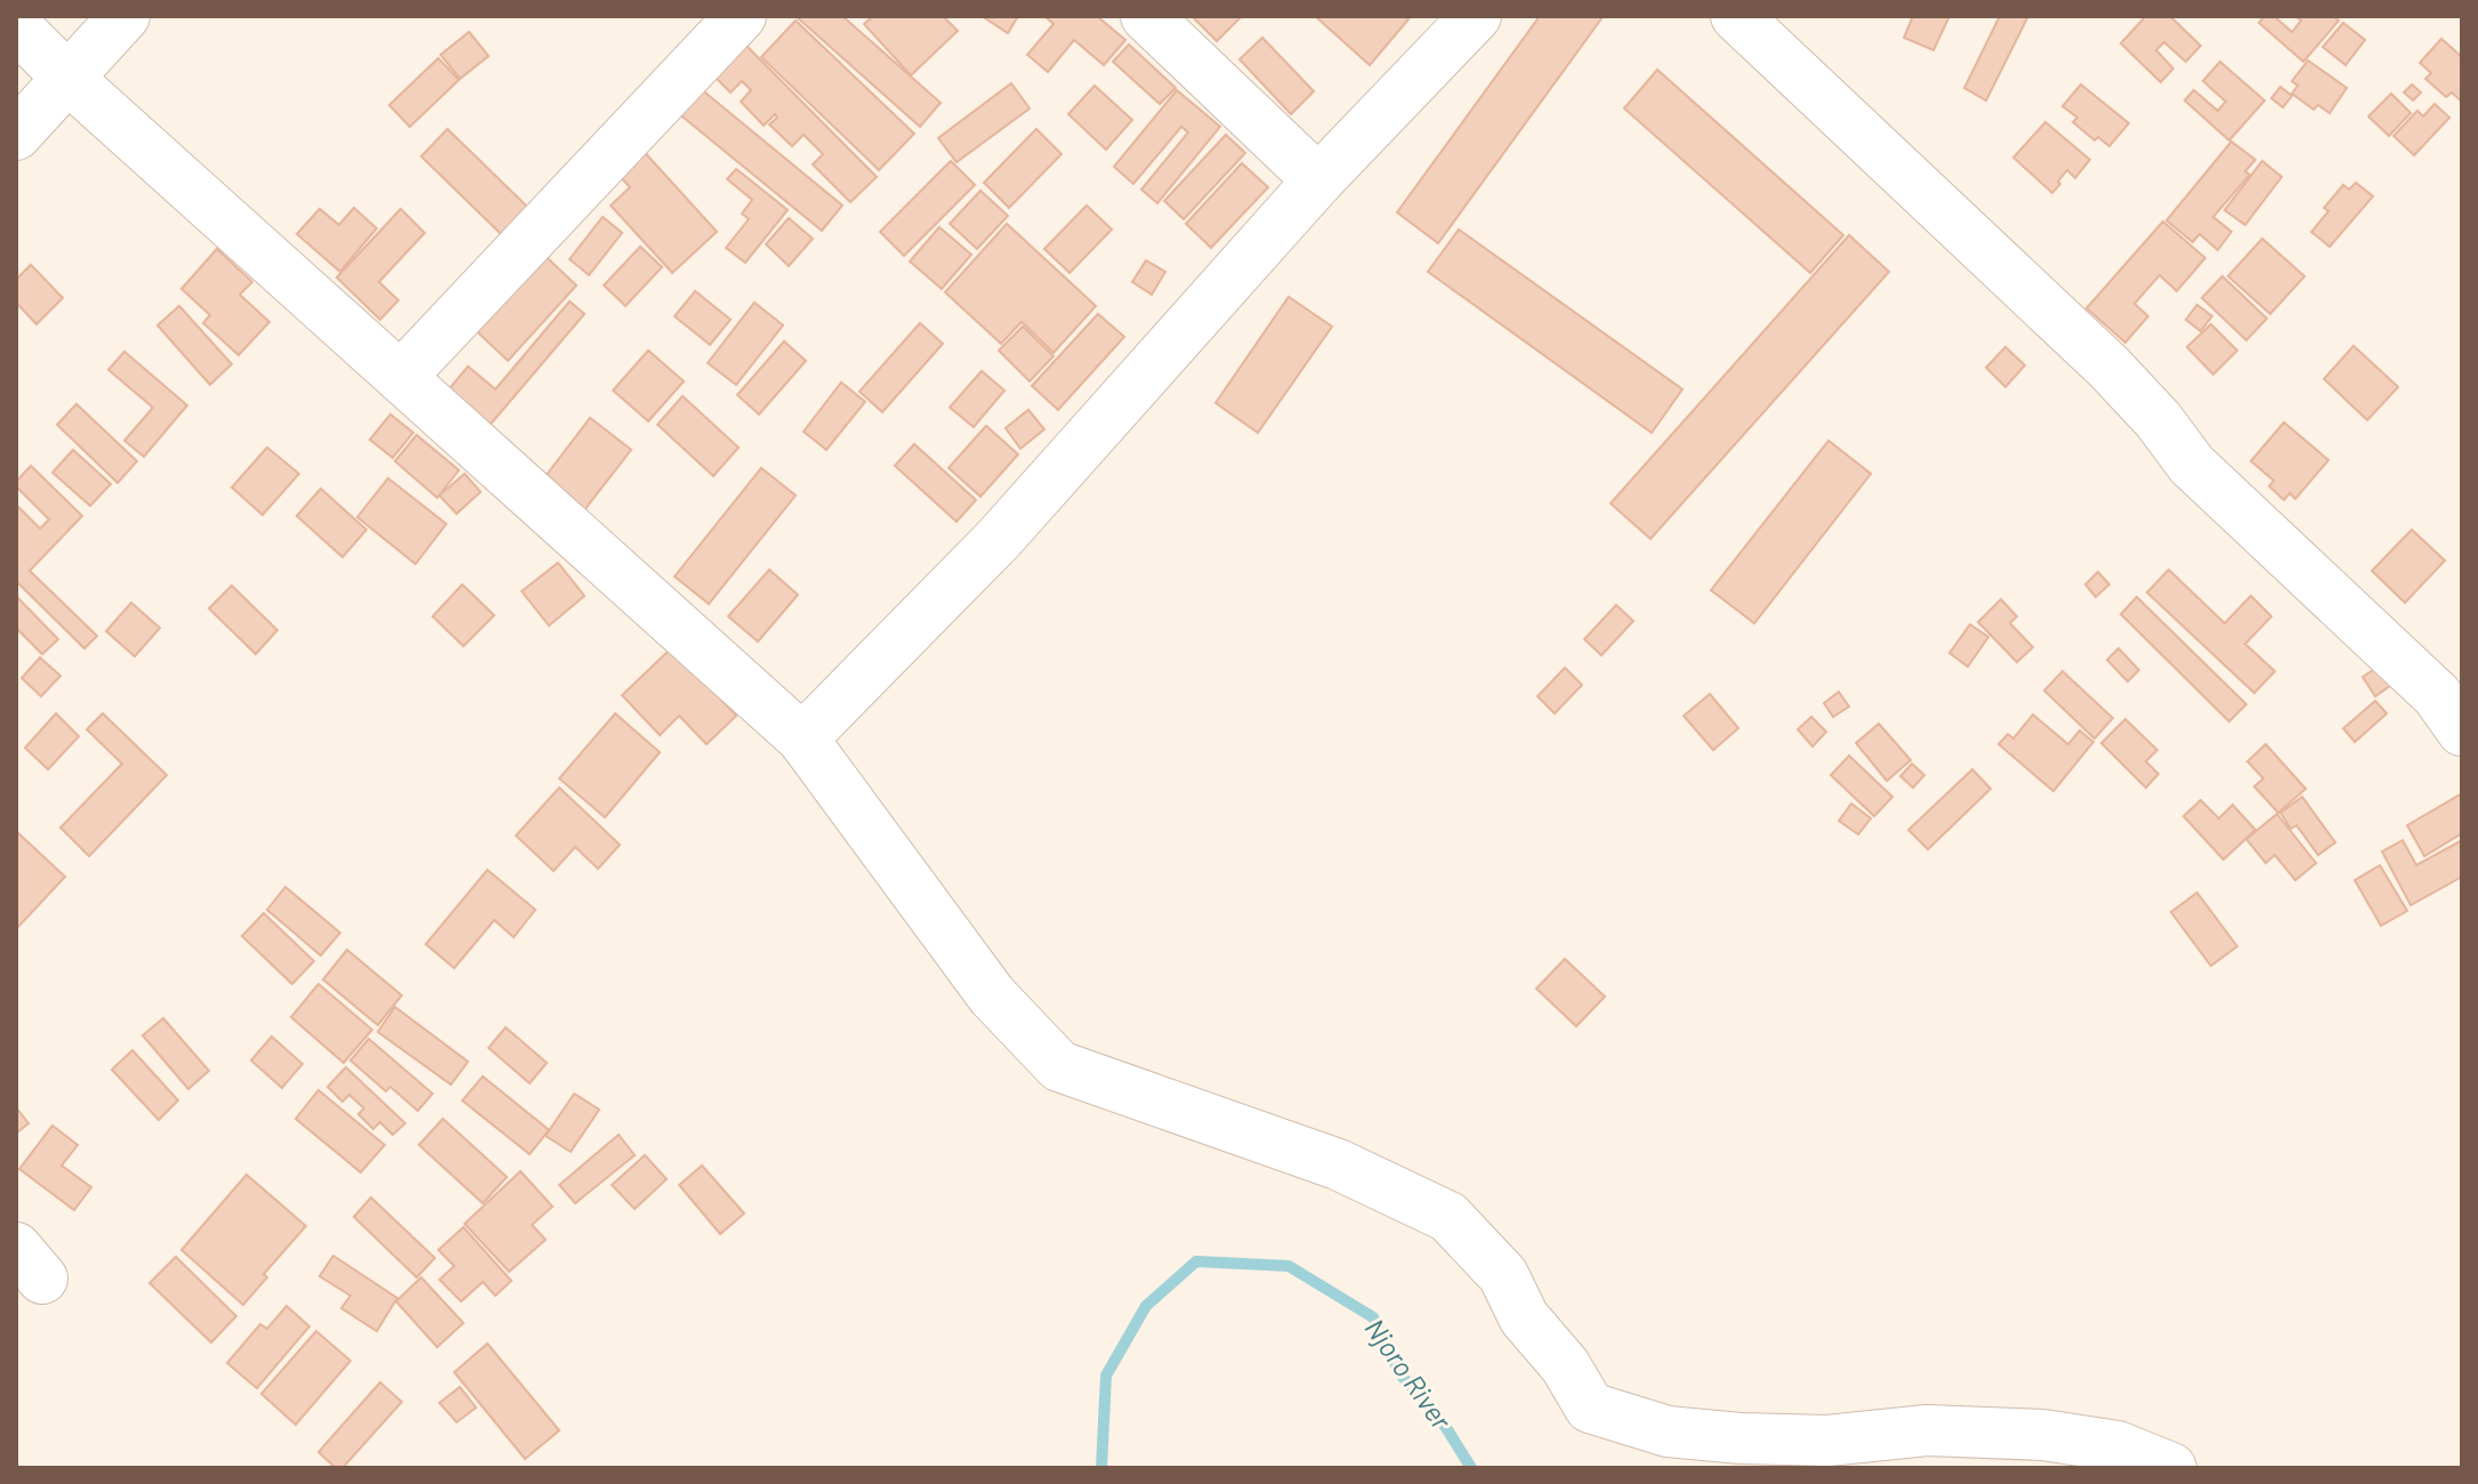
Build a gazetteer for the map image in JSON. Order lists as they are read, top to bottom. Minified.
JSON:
{"water":["Njoro River"]}
